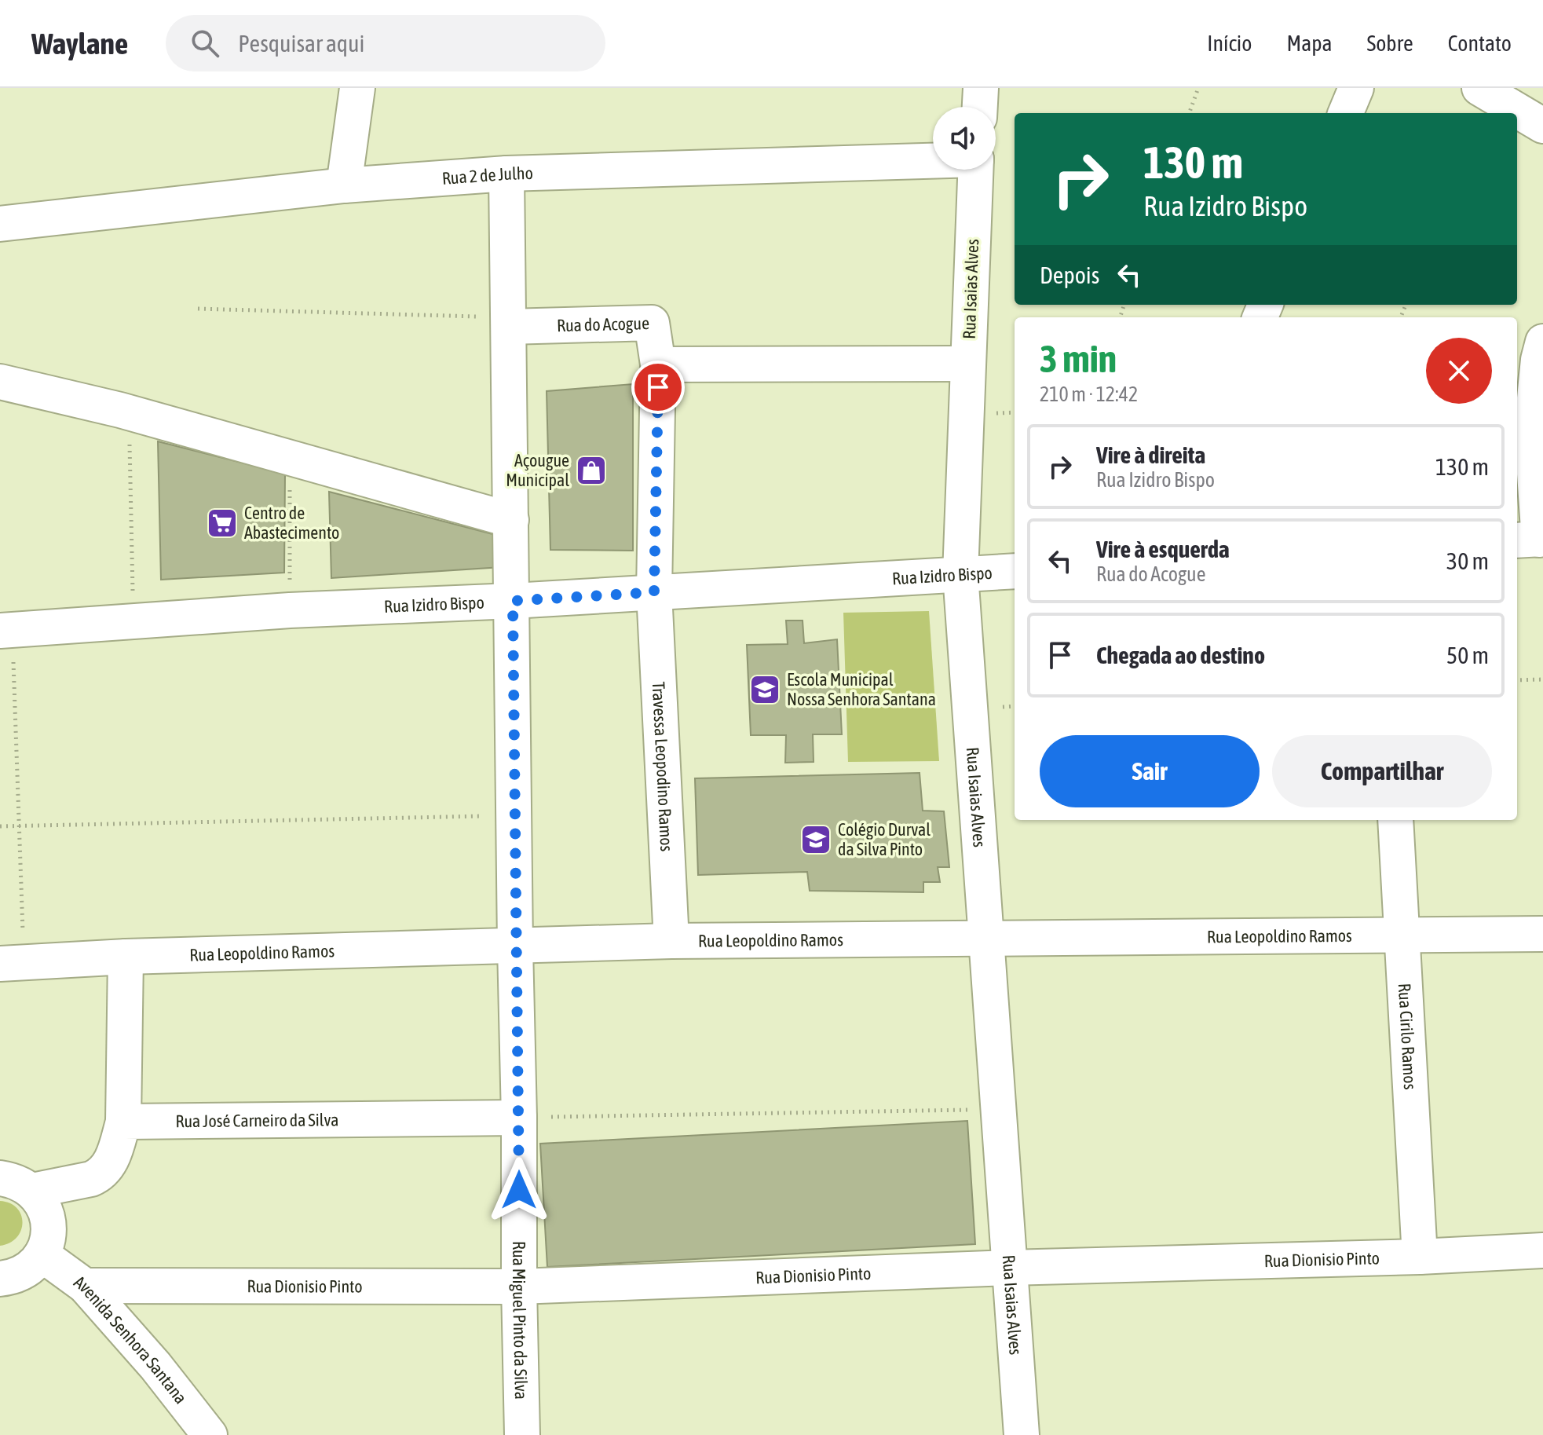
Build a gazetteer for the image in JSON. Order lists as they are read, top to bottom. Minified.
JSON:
{"streets":{"street":["Rua 2 de Julho","Rua Isaias Alves","Rua do Acogue","Rua Izidro Bispo","Travessa Leopodino Ramos","Rua Leopoldino Ramos","Rua Cirilo Ramos","Rua José Carneiro da Silva","Rua Dionisio Pinto","Rua Miguel Pinto da Silva","Avenida Senhora Santana"]},"crossings":[["Rua Isaias Alves","Rua Izidro Bispo"],["Rua Isaias Alves","Rua Leopoldino Ramos"],["Rua Isaias Alves","Rua Dionisio Pinto"],["Rua do Acogue","Rua Izidro Bispo"],["Rua do Acogue","Travessa Leopodino Ramos"],["Rua Izidro Bispo","Travessa Leopodino Ramos"],["Rua Izidro Bispo","Rua Miguel Pinto da Silva"],["Travessa Leopodino Ramos","Rua Leopoldino Ramos"],["Rua Leopoldino Ramos","Rua Cirilo Ramos"],["Rua Leopoldino Ramos","Rua Miguel Pinto da Silva"],["Rua Cirilo Ramos","Rua Dionisio Pinto"],["Rua José Carneiro da Silva","Rua Miguel Pinto da Silva"],["Rua Dionisio Pinto","Rua Miguel Pinto da Silva"],["Rua Dionisio Pinto","Avenida Senhora Santana"]],"places":{"shop":["Açougue Municipal"],"supermarket":["Centro de Abastecimento"],"school or university":["Escola Municipal Nossa Senhora Santana","Colégio Durval da Silva Pinto"]},"page":{"header":"Waylane","search":"Pesquisar aqui","nav":["Início","Mapa","Sobre","Contato"],"turn":["130 m","Rua Izidro Bispo"],"then":"Depois","heading":["3 min","210 m · 12:42"],"list":[{"name":"Vire à direita","note":"Rua Izidro Bispo","value":"130 m"},{"name":"Vire à esquerda","note":"Rua do Acogue","value":"30 m"},{"name":"Chegada ao destino","value":"50 m"}],"buttons":["Sair","Compartilhar"]}}
